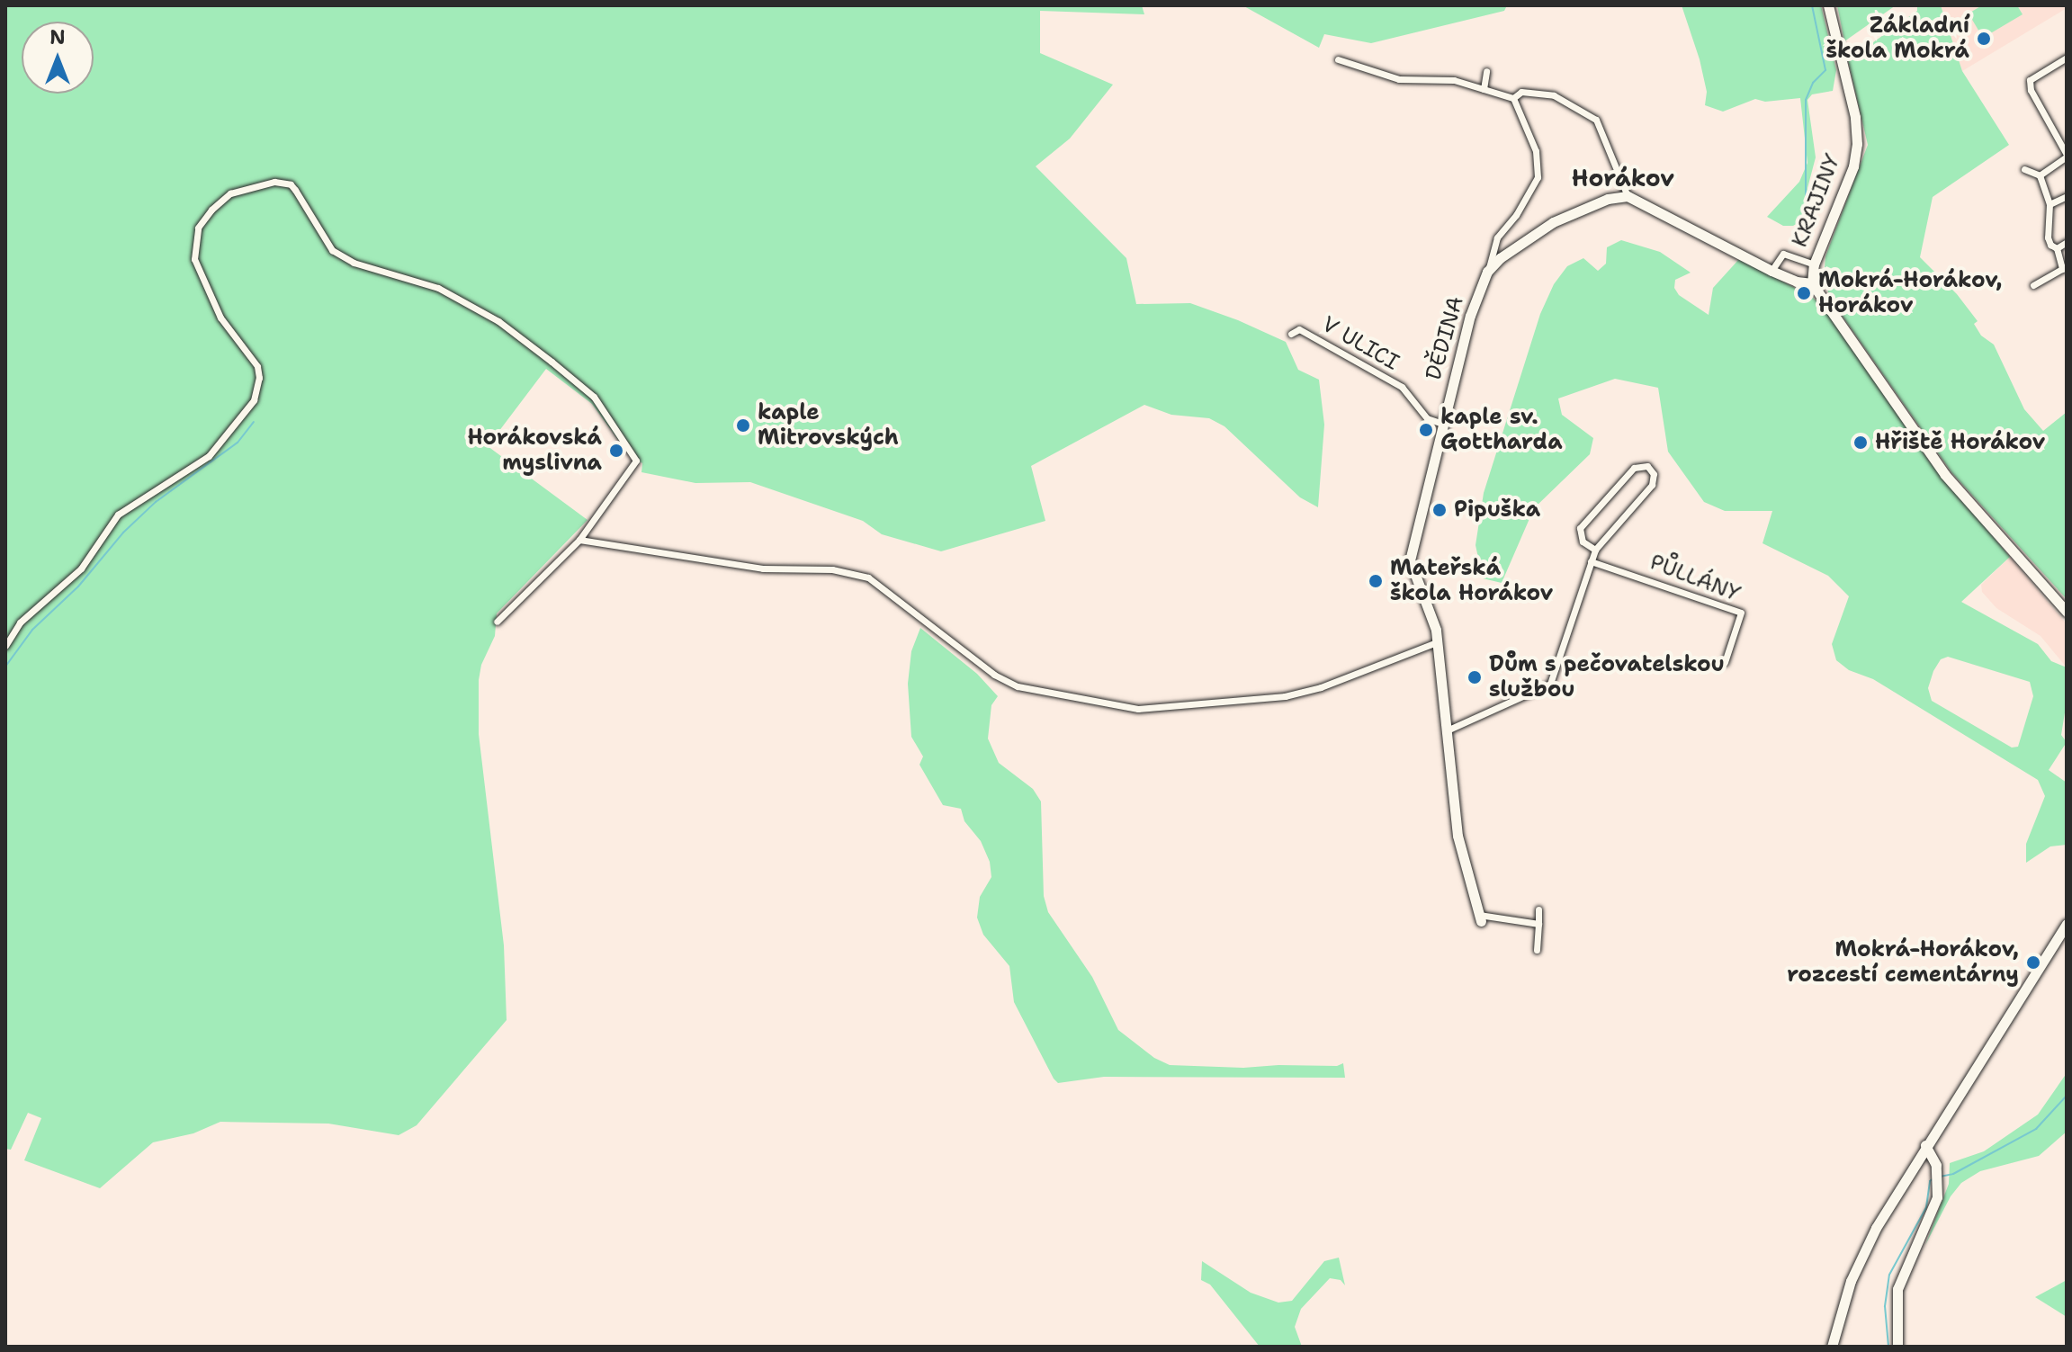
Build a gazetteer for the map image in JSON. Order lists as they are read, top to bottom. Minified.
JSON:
{"streets":{"street":["KRAJINY","DĚDINA","V ULICI","PŮLLÁNY"]},"crossings":[["DĚDINA","V ULICI"]],"districts":["Horákov"],"places":["Základní škola Mokrá","Mokrá-Horákov, Horákov","kaple Mitrovských","kaple sv. Gottharda","Hřiště Horákov","Horákovská myslivna","Pipuška","Mateřská škola Horákov","Dům s pečovatelskou službou","Mokrá-Horákov, rozcestí cementárny"],"north":"top"}
